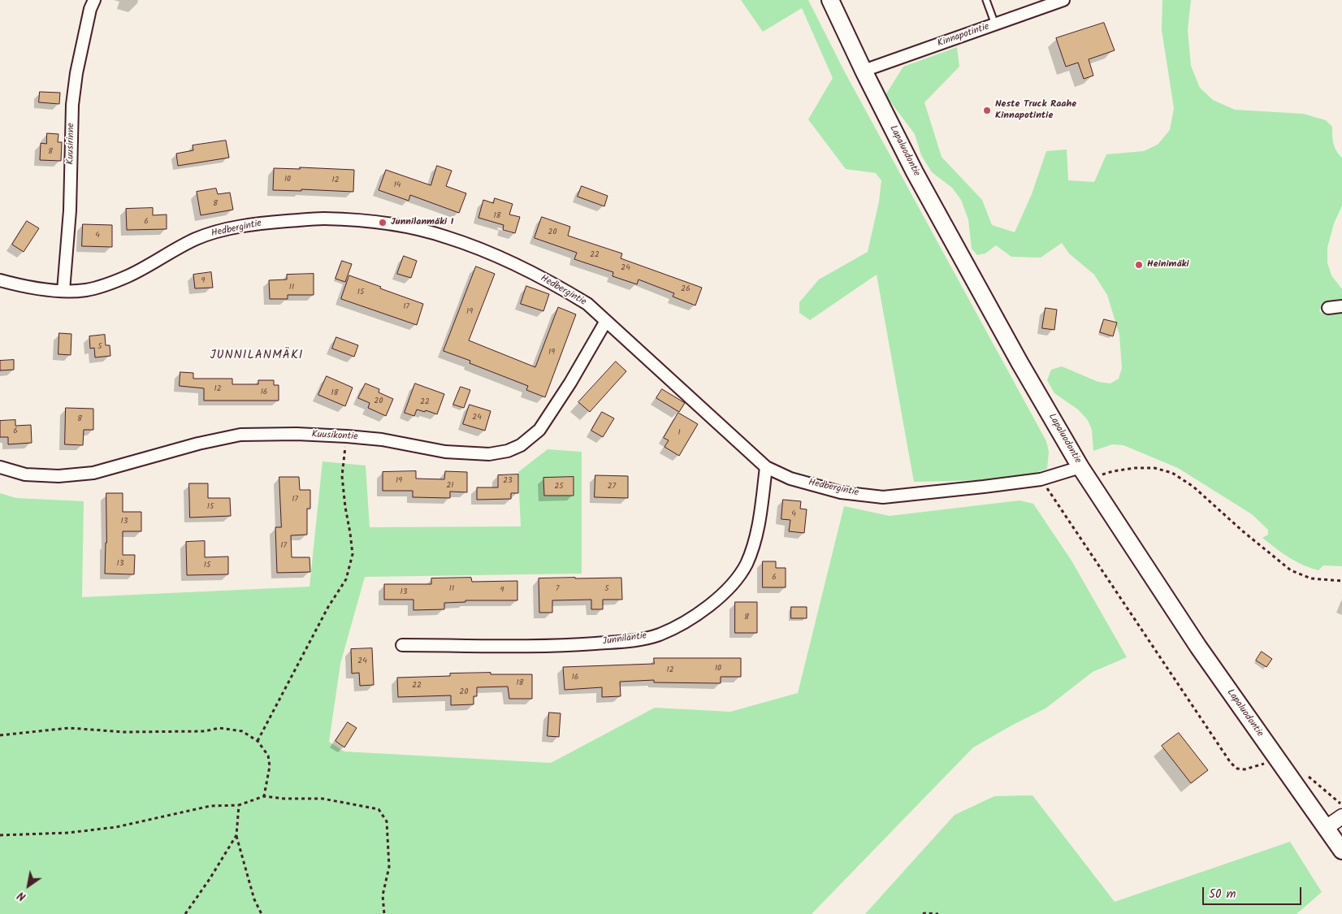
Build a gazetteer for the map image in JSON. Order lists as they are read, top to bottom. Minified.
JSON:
{"streets":{"main road":["Lapaluodontie"],"street":["Kinnapotintie","Kuusirinne","Hedbergintie","Kuusikontie","Junnilantie"]},"crossings":[["Kinnapotintie","Lapaluodontie"],["Kuusirinne","Hedbergintie"],["Lapaluodontie","Hedbergintie"],["Hedbergintie","Kuusikontie"],["Hedbergintie","Junnilantie"]],"districts":["JUNNILANMÄKI"],"places":["Neste Truck Raahe Kinnapotintie","Junnilanmäki I","Heinimäki"],"house_numbers":["8","10","12","14","8","18","6","20","4","22","24","9","11","26","15","17","19","5","19","12","16","18","20","22","24","8","6","1","19","23","21","25","27","17","15","4","13","17","13","15","6","11","7","5","9","13","8","24","10","12","16","18","22","20"],"scale_bar":"50 m","north":"bottom left"}
